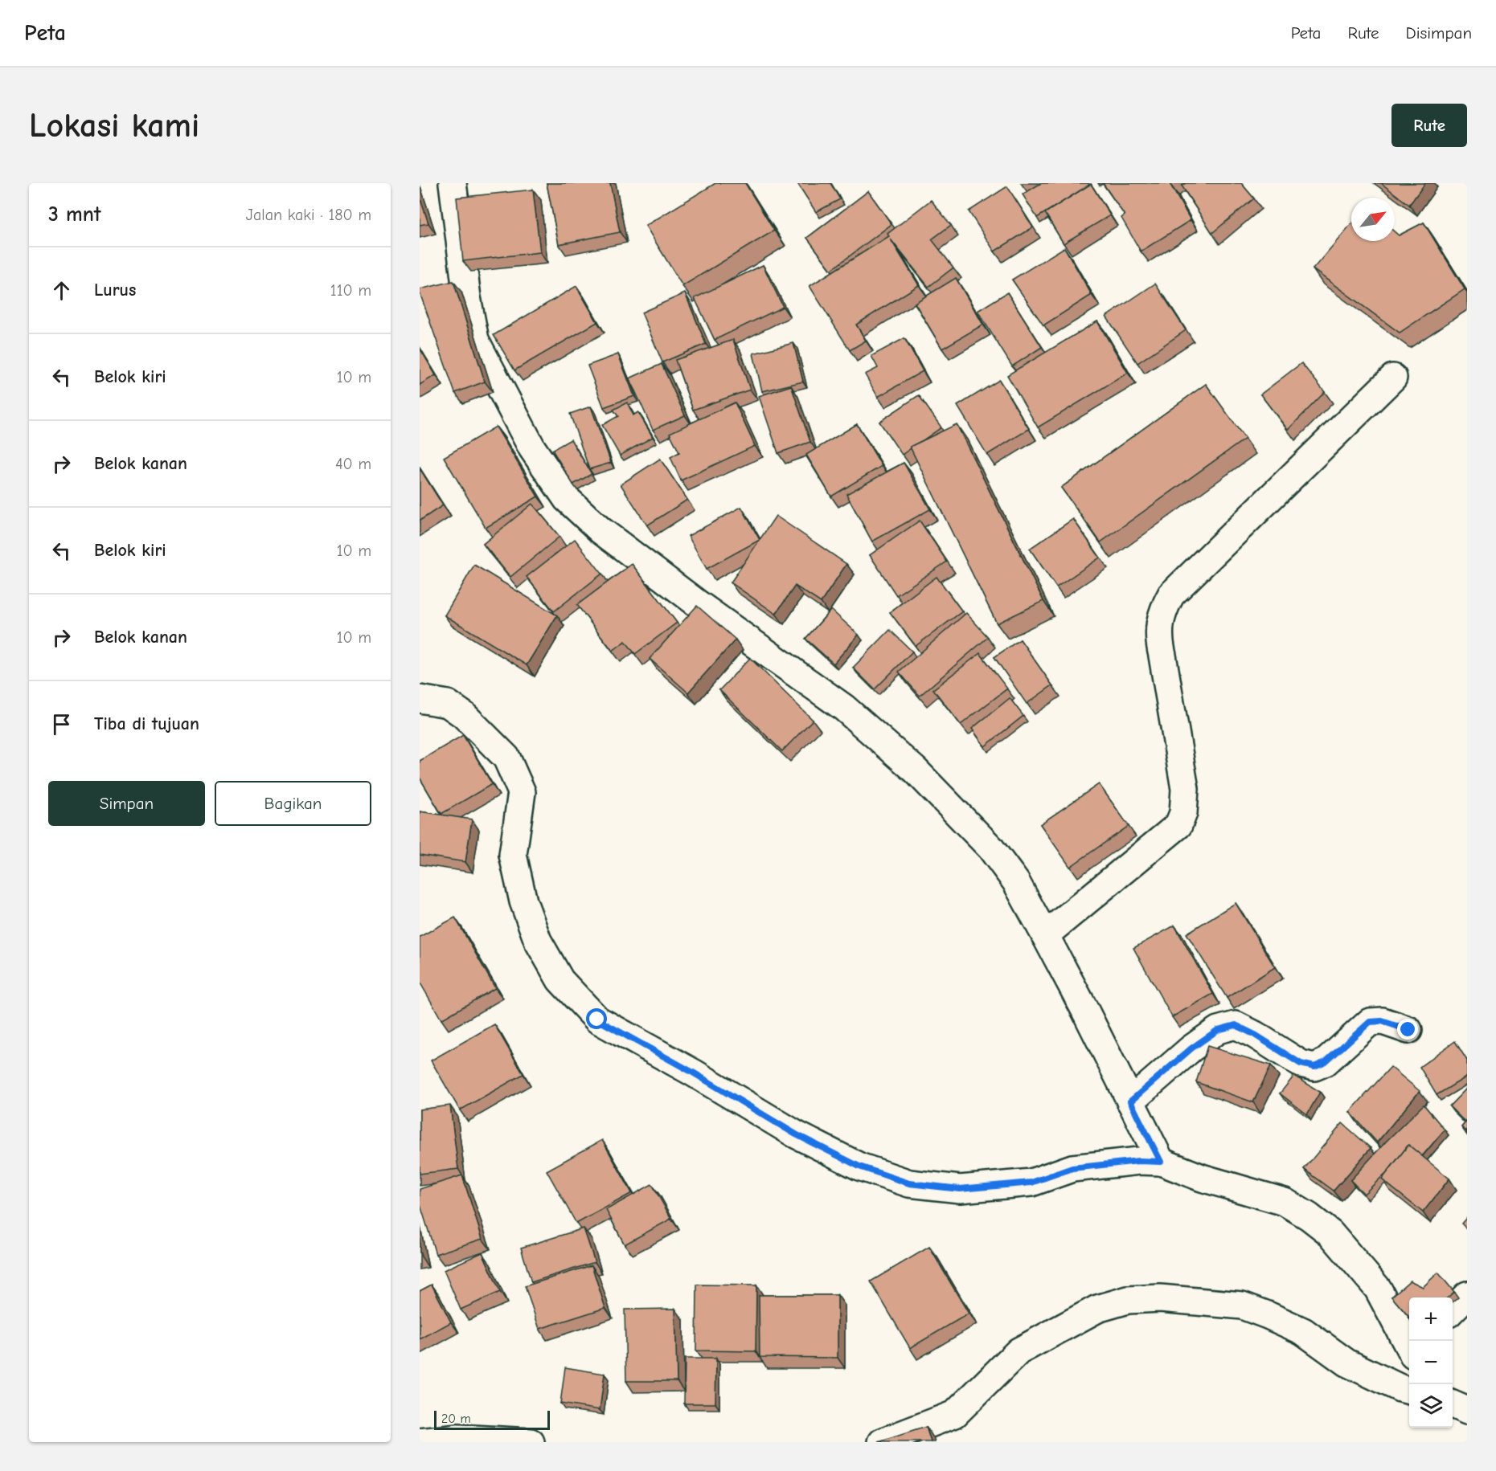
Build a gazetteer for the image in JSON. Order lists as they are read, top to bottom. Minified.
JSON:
{"scale_bar":"20 m","north":"top right","page":{"header":"Peta","nav":["Peta","Rute","Disimpan"],"buttons":["Rute",["Simpan","Bagikan"]],"title":"Lokasi kami","heading":["3 mnt","Jalan kaki · 180 m"],"list":[["Lurus","110 m"],["Belok kiri","10 m"],["Belok kanan","40 m"],["Belok kiri","10 m"],["Belok kanan","10 m"],"Tiba di tujuan"],"map_buttons":["+","−"],"scale":"20 m"}}
